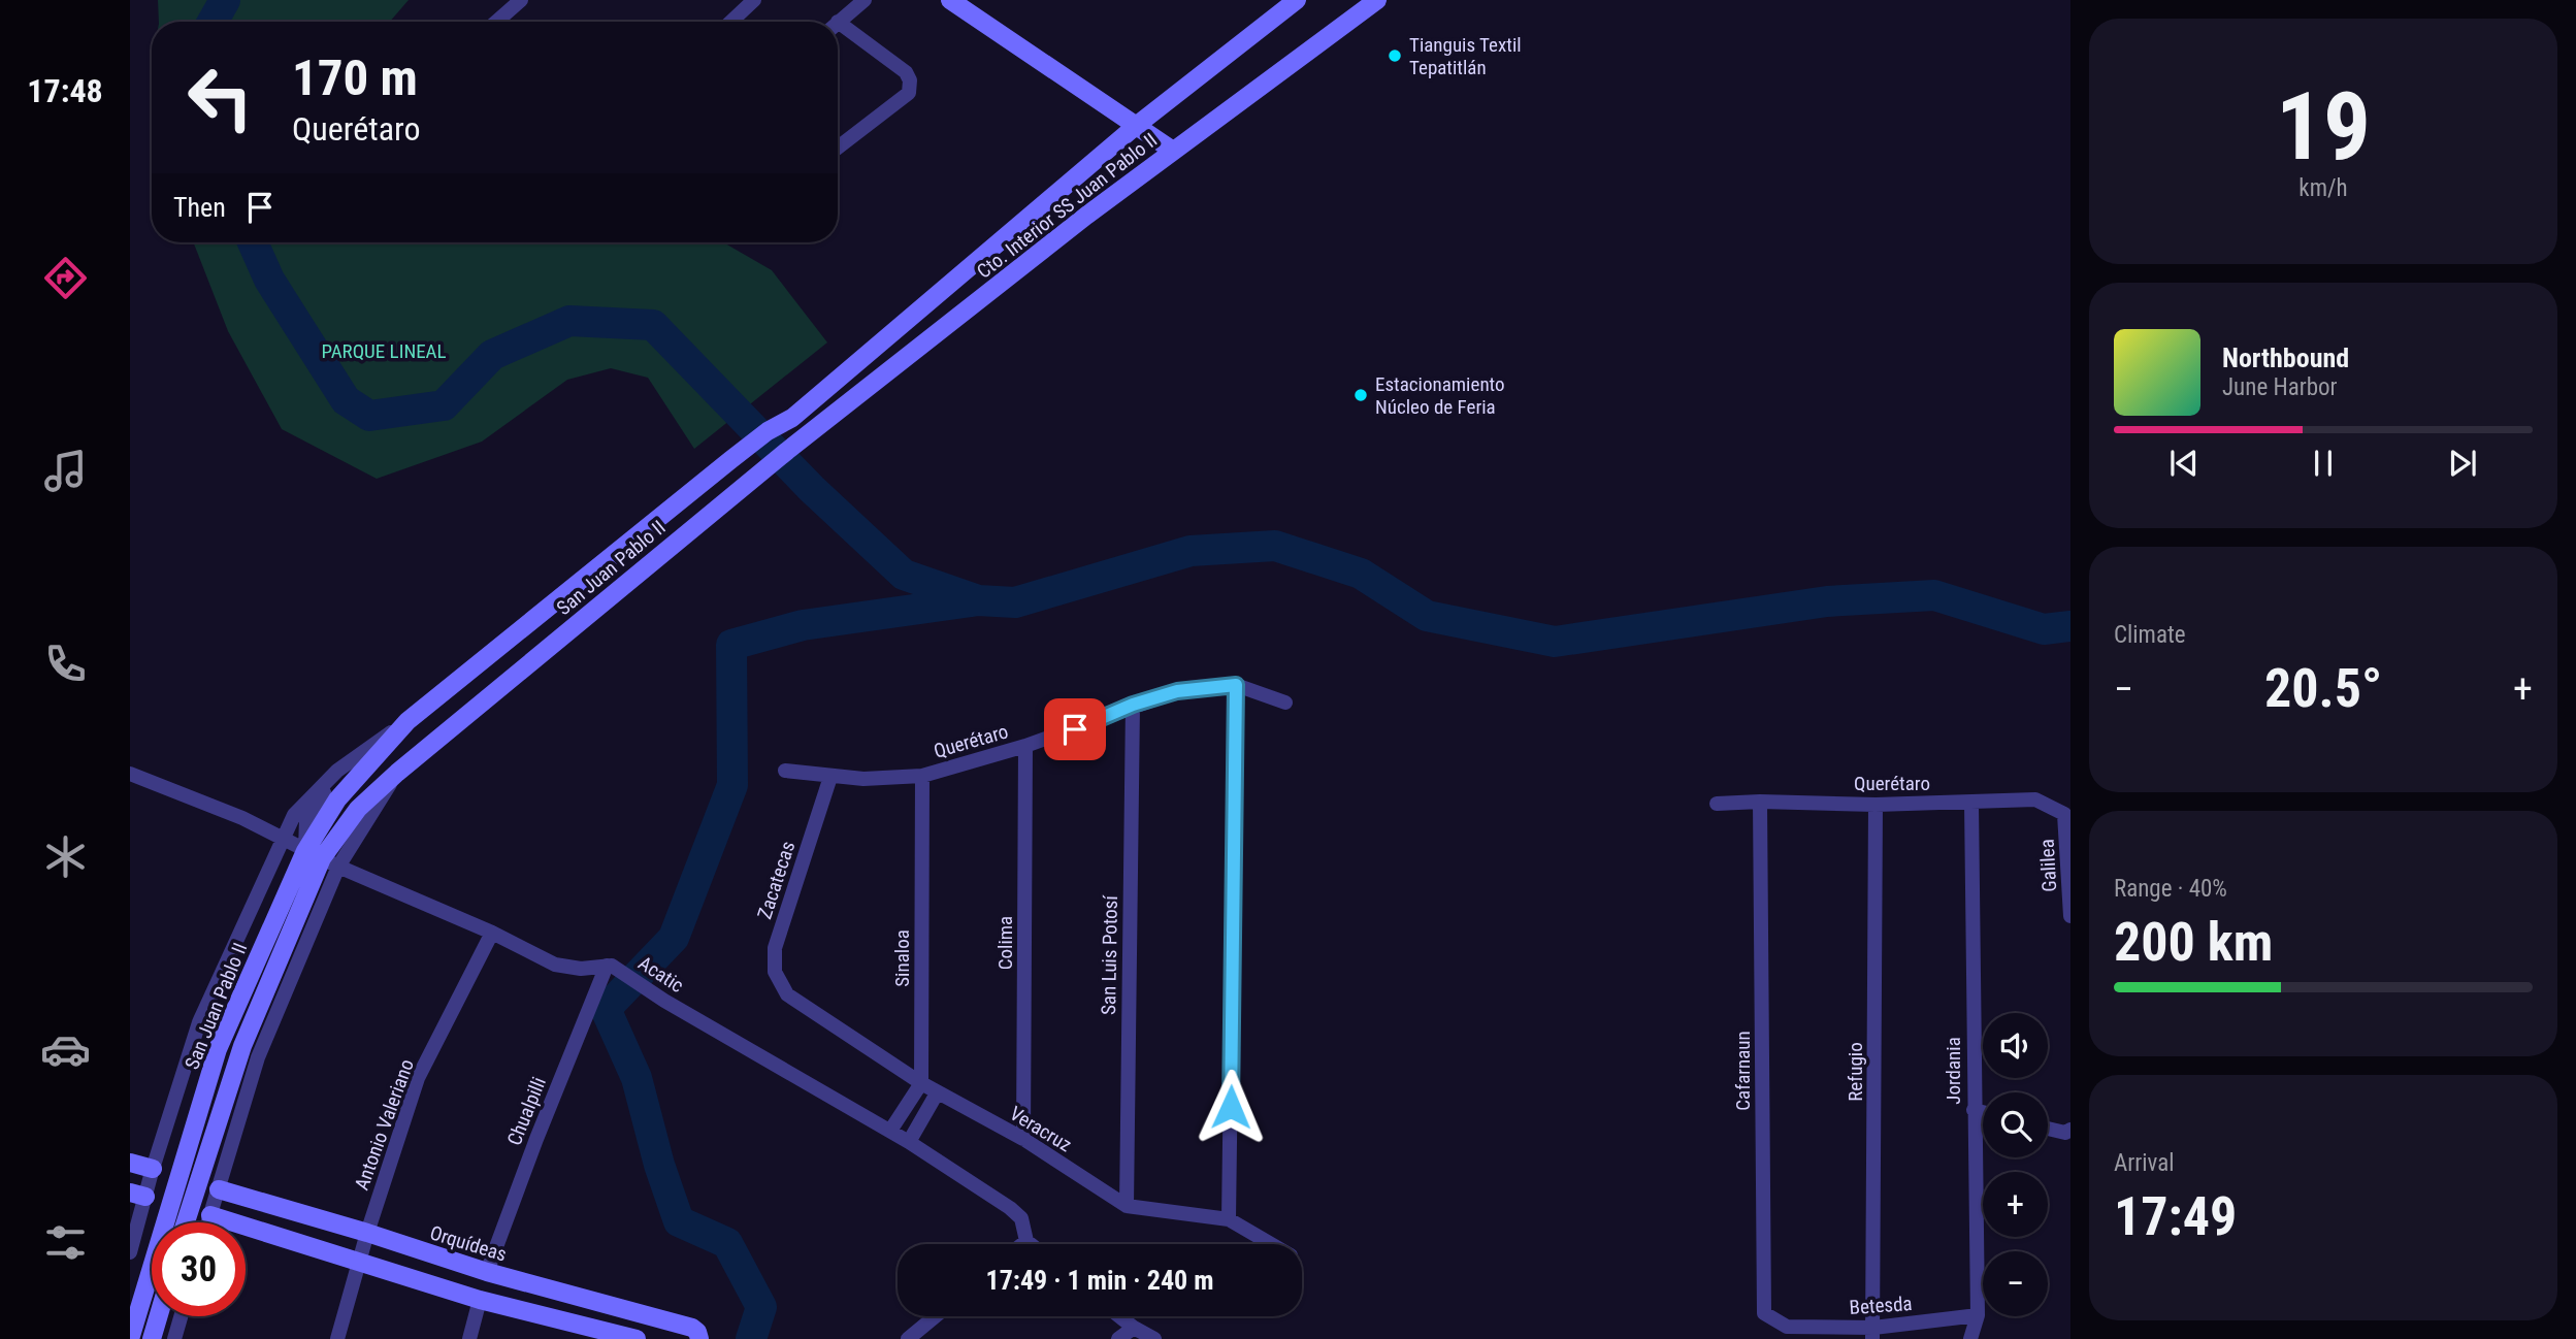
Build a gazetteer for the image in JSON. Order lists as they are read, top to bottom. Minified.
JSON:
{"streets":{"main road":["Cto. Interior SS Juan Pablo II","San Juan Pablo II","Orquídeas"],"street":["Querétaro","Galilea","Zacatecas","Colima","San Luis Potosí","Sinaloa","Acatic","Cafarnaun","Jordania","Refugio","Chualpilli","Antonio Valeriano","Veracruz","Betesda"]},"crossings":[["Cto. Interior SS Juan Pablo II","San Juan Pablo II"],["San Juan Pablo II","Acatic"],["San Juan Pablo II","Orquídeas"],["Querétaro","Galilea"],["Querétaro","Zacatecas"],["Querétaro","Colima"],["Querétaro","San Luis Potosí"],["Querétaro","Sinaloa"],["Querétaro","Cafarnaun"],["Querétaro","Jordania"],["Querétaro","Refugio"],["Zacatecas","Veracruz"],["Colima","Veracruz"],["San Luis Potosí","Veracruz"],["Sinaloa","Veracruz"],["Acatic","Chualpilli"],["Acatic","Antonio Valeriano"],["Cafarnaun","Betesda"],["Jordania","Betesda"],["Refugio","Betesda"],["Chualpilli","Orquídeas"],["Antonio Valeriano","Orquídeas"]],"parks":["PARQUE LINEAL"],"places":["Tianguis Textil Tepatitlán","Estacionamiento Núcleo de Feria"],"page":{"tabs":"17:48","tile":[["19","km/h"],"Climate",["Range · 40%","200 km"],["Arrival","17:49"]],"turn":["170 m","Querétaro"],"then":"Then","song":["Northbound","June Harbor"],"heat":["−","20.5°","+"],"map_buttons":["+","−"],"limit":"30","trip":"17:49 · 1 min · 240 m"}}
